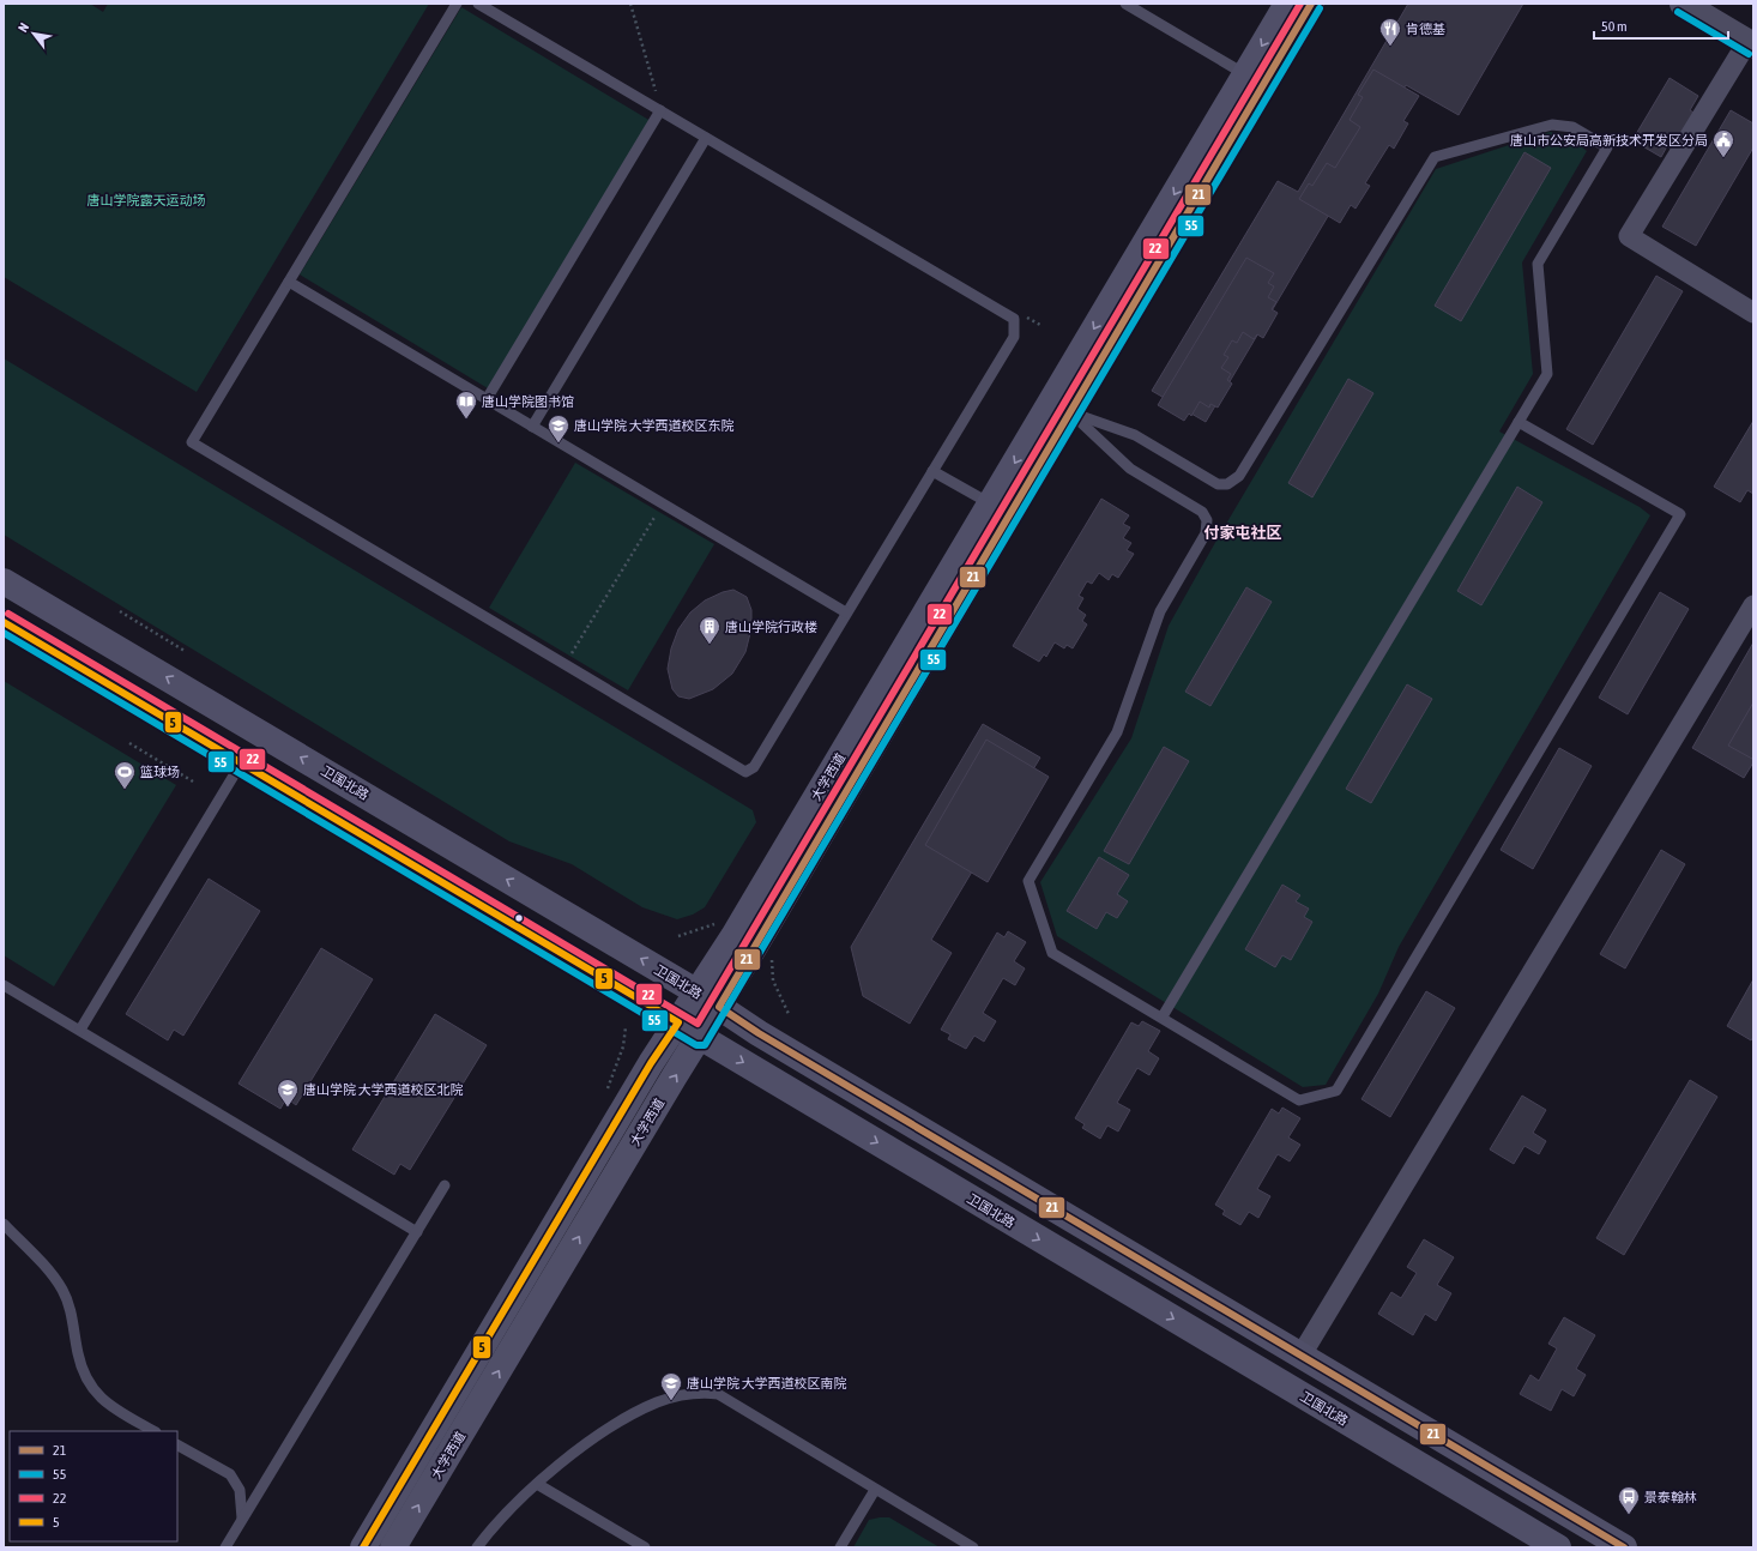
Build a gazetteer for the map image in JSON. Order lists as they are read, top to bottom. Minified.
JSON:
{"streets":{"main road":["大学西道","卫国北路"]},"crossings":[["大学西道","卫国北路"]],"districts":["付家屯社区"],"parks":["唐山学院露天运动场"],"places":{"restaurant":["肯德基"],"public building":["唐山市公安局高新技术开发区分局"],"library":["唐山学院图书馆"],"school or university":["唐山学院 大学西道校区东院","唐山学院 大学西道校区北院","唐山学院 大学西道校区南院"],"building":["唐山学院行政楼"],"sports":["篮球场"],"bus stop":["景泰翰林"]},"lines":["transit line 21","transit line 22","transit line 55","transit line 5"],"legend":["21","55","22","5"],"scale_bar":"50 m","north":"top left"}
